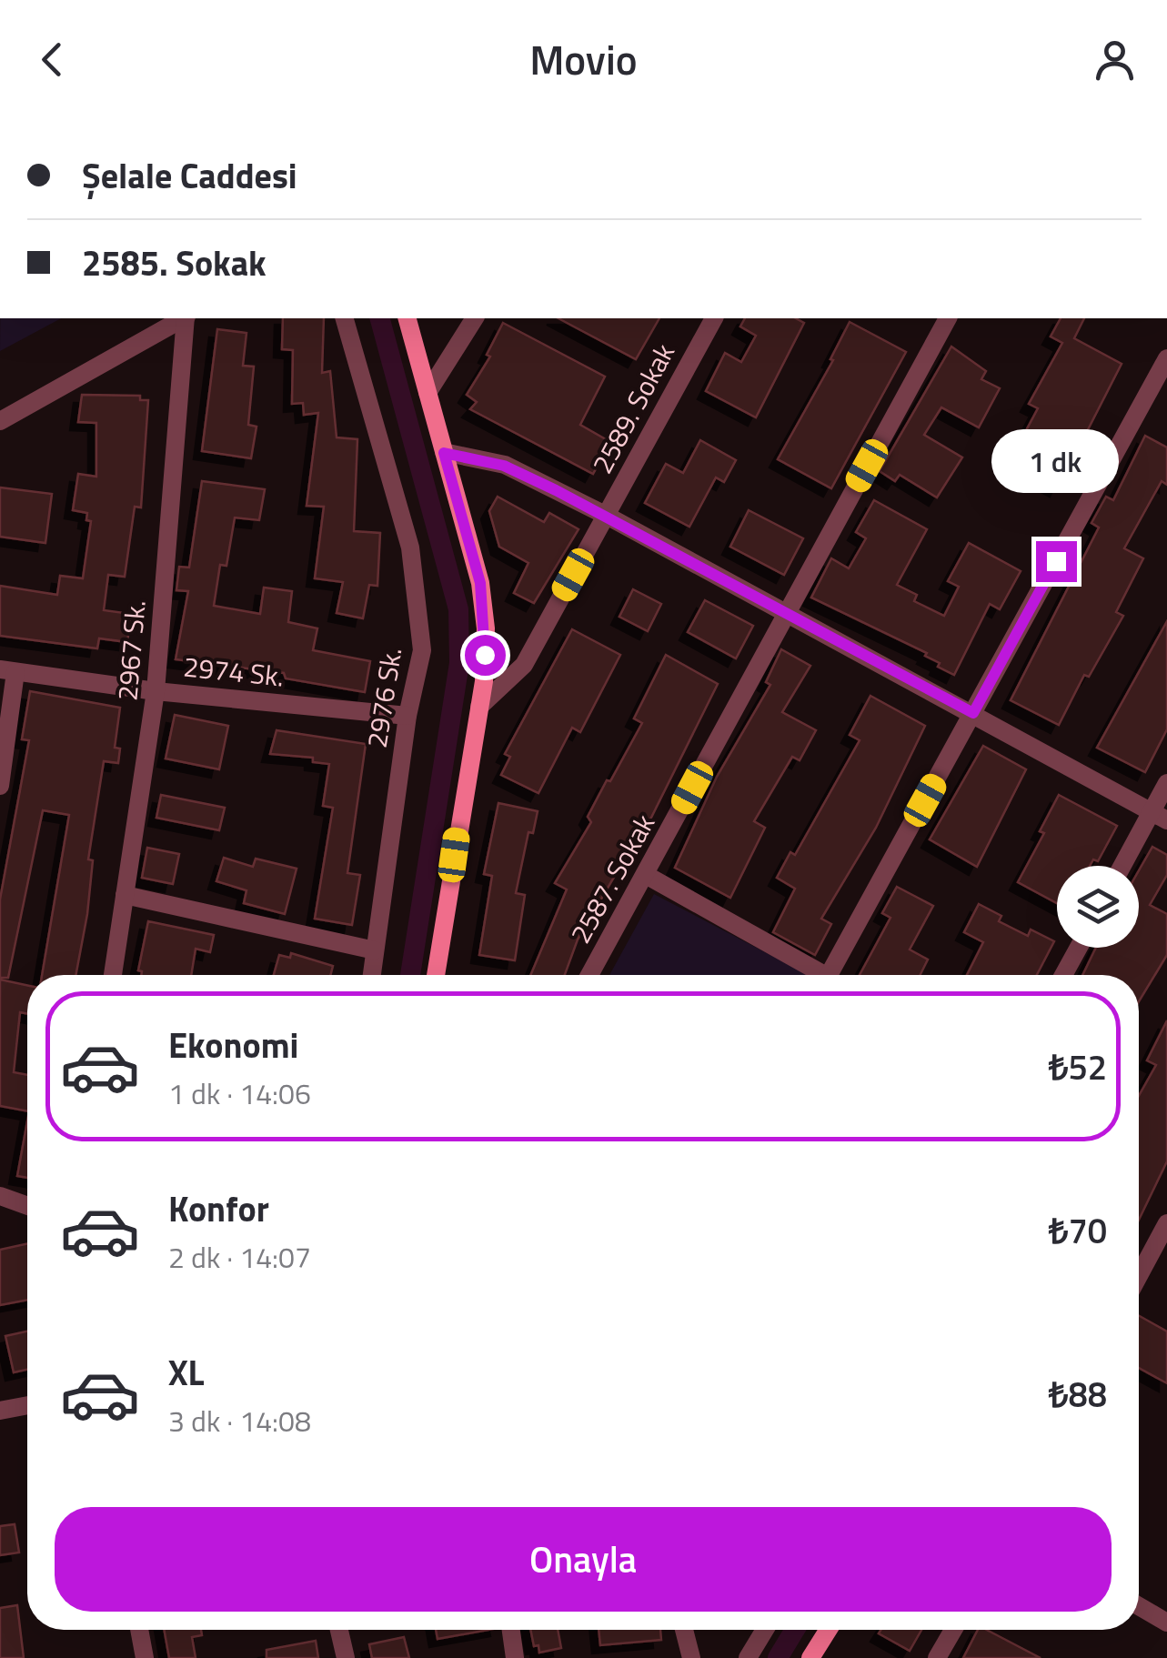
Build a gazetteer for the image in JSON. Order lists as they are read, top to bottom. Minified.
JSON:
{"streets":{"street":["2589. Sokak","2967 Sk.","2974 Sk.","2976 Sk.","2587. Sokak"]},"crossings":[["2967 Sk.","2974 Sk."],["2974 Sk.","2976 Sk."]],"page":{"header":"Movio","banner":["Şelale Caddesi","2585. Sokak"],"bubble":"1 dk","list":[{"name":"Ekonomi","note":"1 dk · 14:06","value":"₺52"},{"name":"Konfor","note":"2 dk · 14:07","value":"₺70"},{"name":"XL","note":"3 dk · 14:08","value":"₺88"}],"buttons":"Onayla"}}
